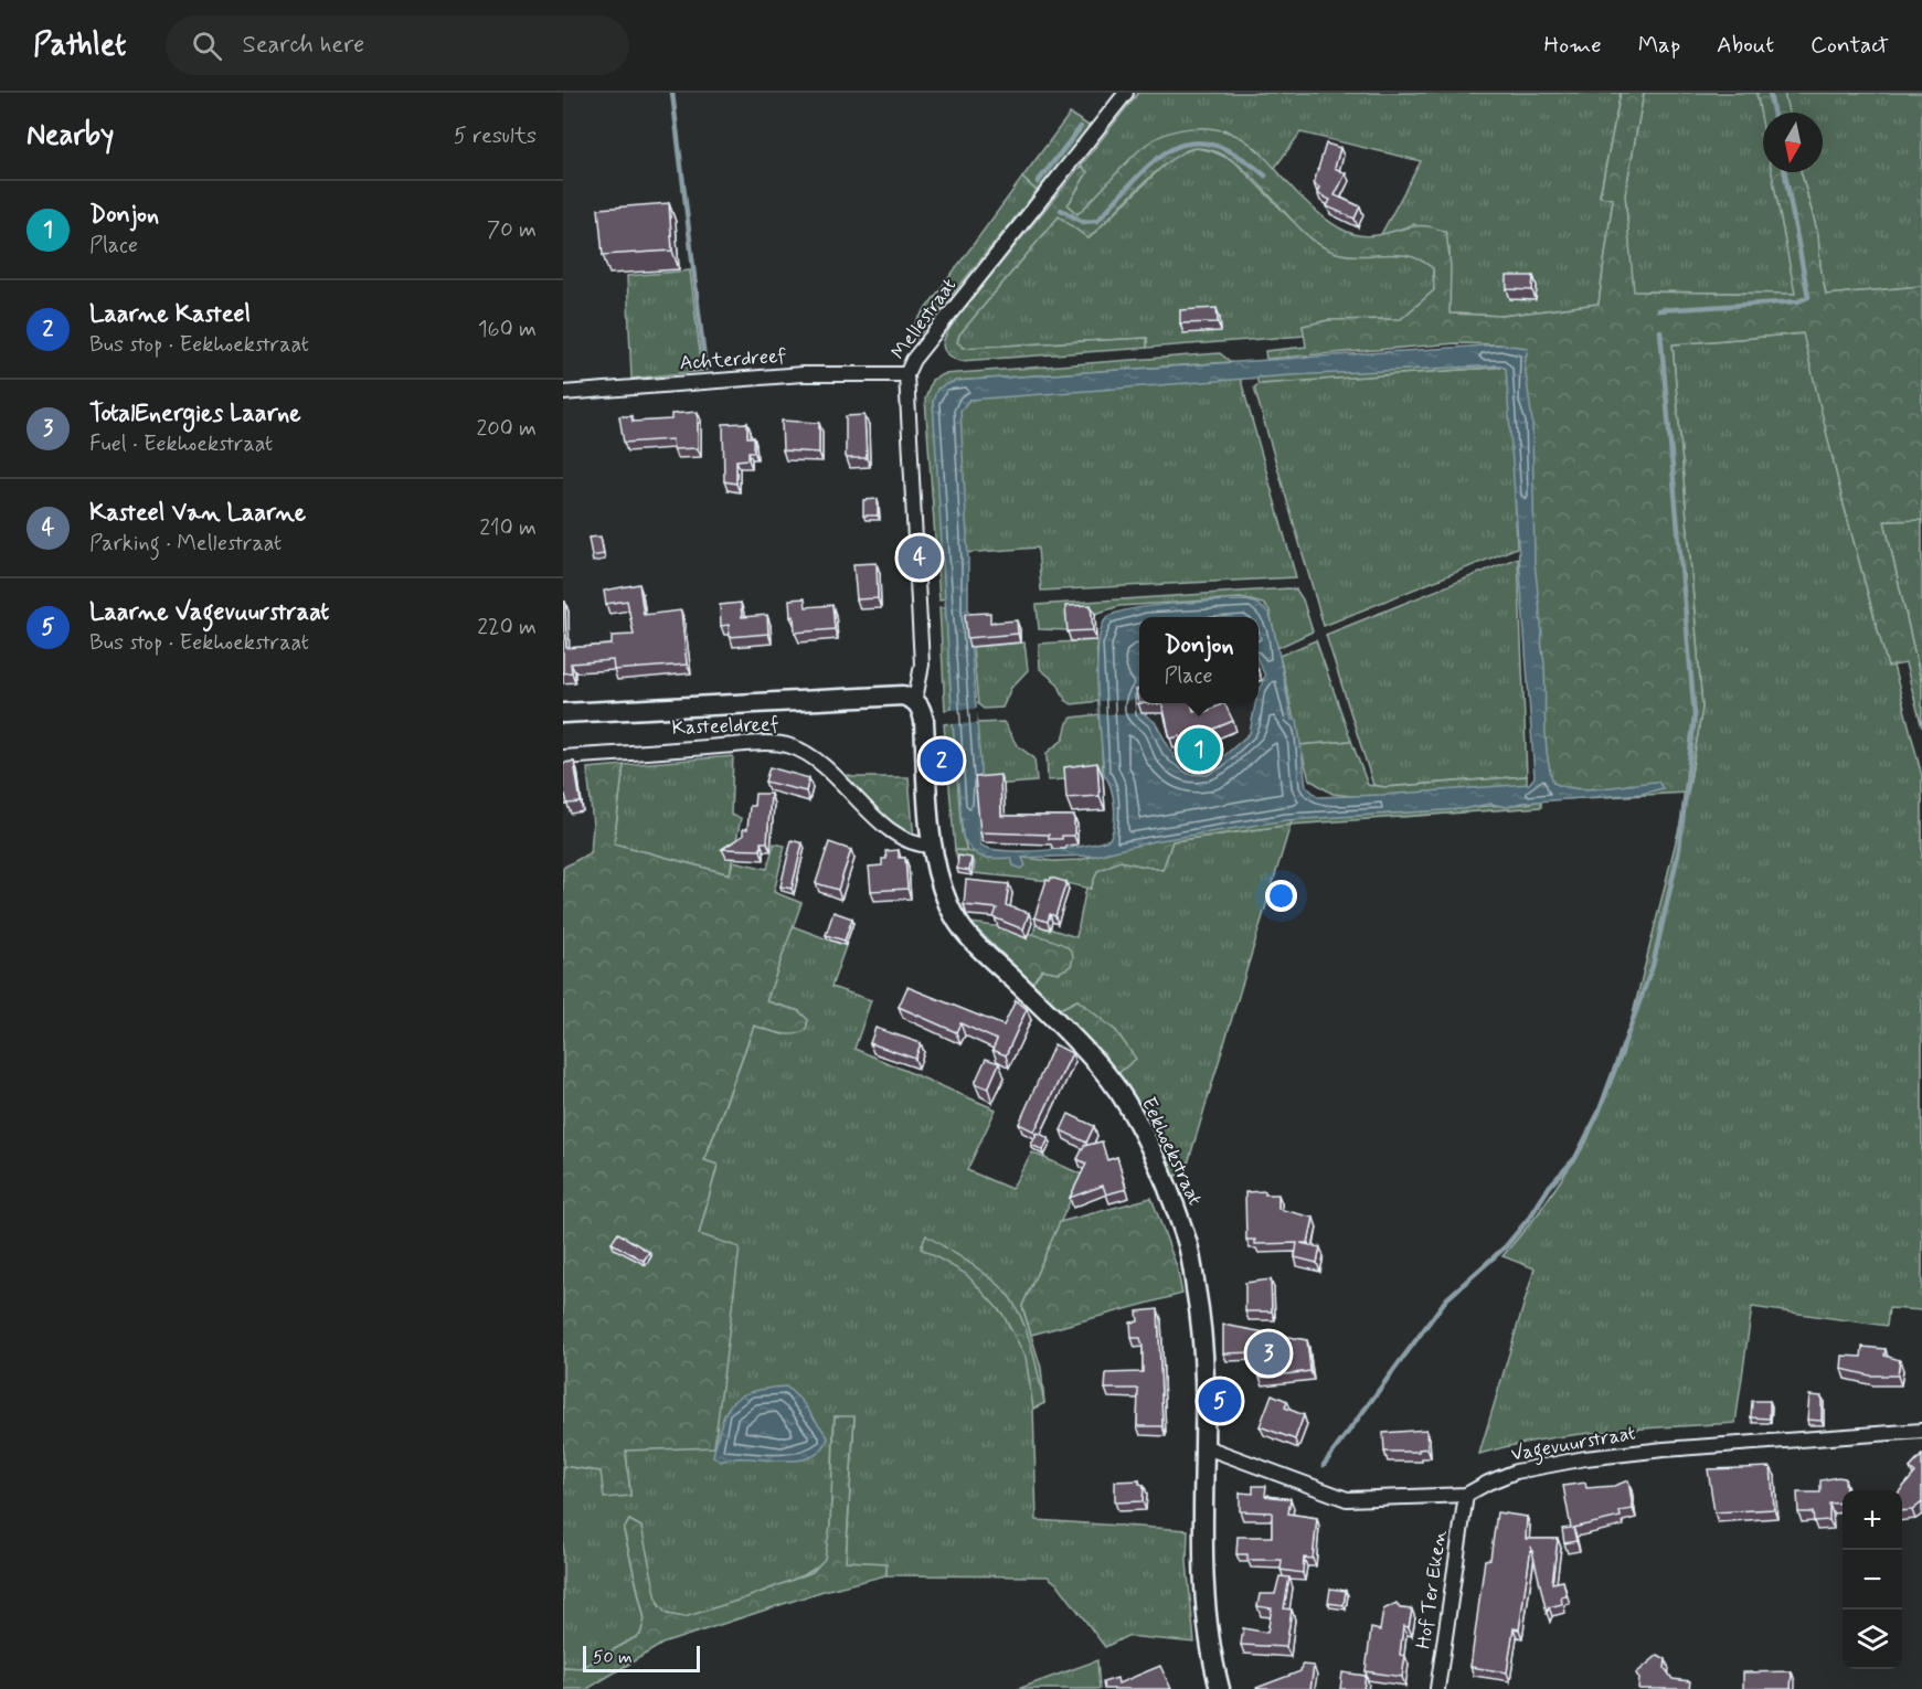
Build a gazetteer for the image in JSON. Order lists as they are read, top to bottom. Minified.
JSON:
{"streets":{"street":["Mellestraat","Achterdreef","Kasteeldreef","Eekhoekstraat","Vagevuurstraat","Hof Ter Eken"]},"crossings":[["Mellestraat","Achterdreef"],["Mellestraat","Kasteeldreef"],["Mellestraat","Eekhoekstraat"],["Kasteeldreef","Eekhoekstraat"],["Eekhoekstraat","Vagevuurstraat"],["Vagevuurstraat","Hof Ter Eken"]],"scale_bar":"50 m","north":"bottom","page":{"header":"Pathlet","search":"Search here","nav":["Home","Map","About","Contact"],"heading":["Nearby","5 results"],"list":[{"mark":"1","name":"Donjon","note":"Place","value":"70 m"},{"mark":"2","name":"Laarne Kasteel","note":"Bus stop · Eekhoekstraat","value":"160 m"},{"mark":"3","name":"TotalEnergies Laarne","note":"Fuel · Eekhoekstraat","value":"200 m"},{"mark":"4","name":"Kasteel Van Laarne","note":"Parking · Mellestraat","value":"210 m"},{"mark":"5","name":"Laarne Vagevuurstraat","note":"Bus stop · Eekhoekstraat","value":"220 m"}],"pins":["4","1","2","3","5"],"popup":["Donjon","Place"],"map_buttons":["+","−"],"scale":"50 m"}}
